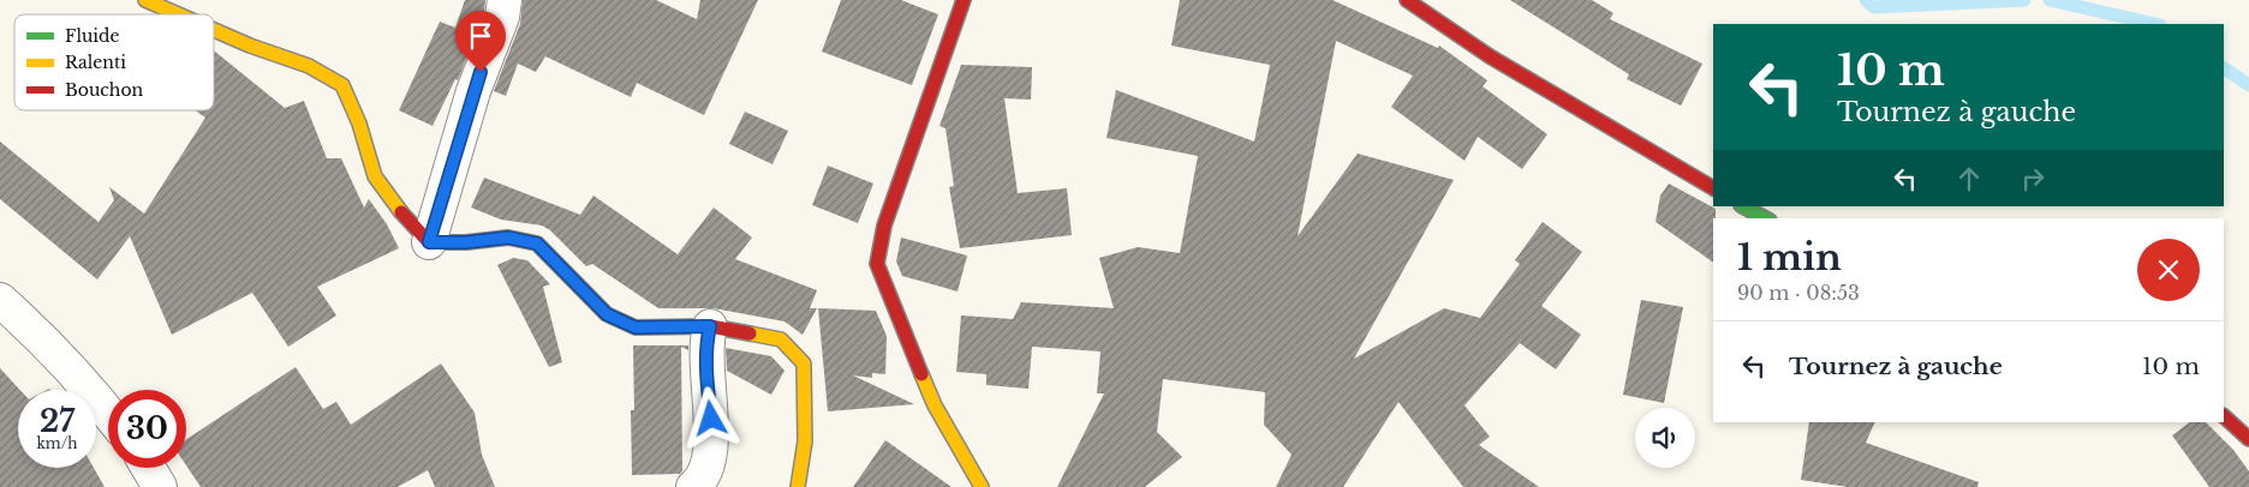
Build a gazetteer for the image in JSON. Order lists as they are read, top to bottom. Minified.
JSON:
{"legend":["Fluide","Ralenti","Bouchon"],"page":{"turn":["10 m","Tournez à gauche"],"heading":["1 min","90 m · 08:53"],"list":[{"name":"Tournez à gauche","value":"10 m"}],"speed":"27 km/h","limit":"30"}}
